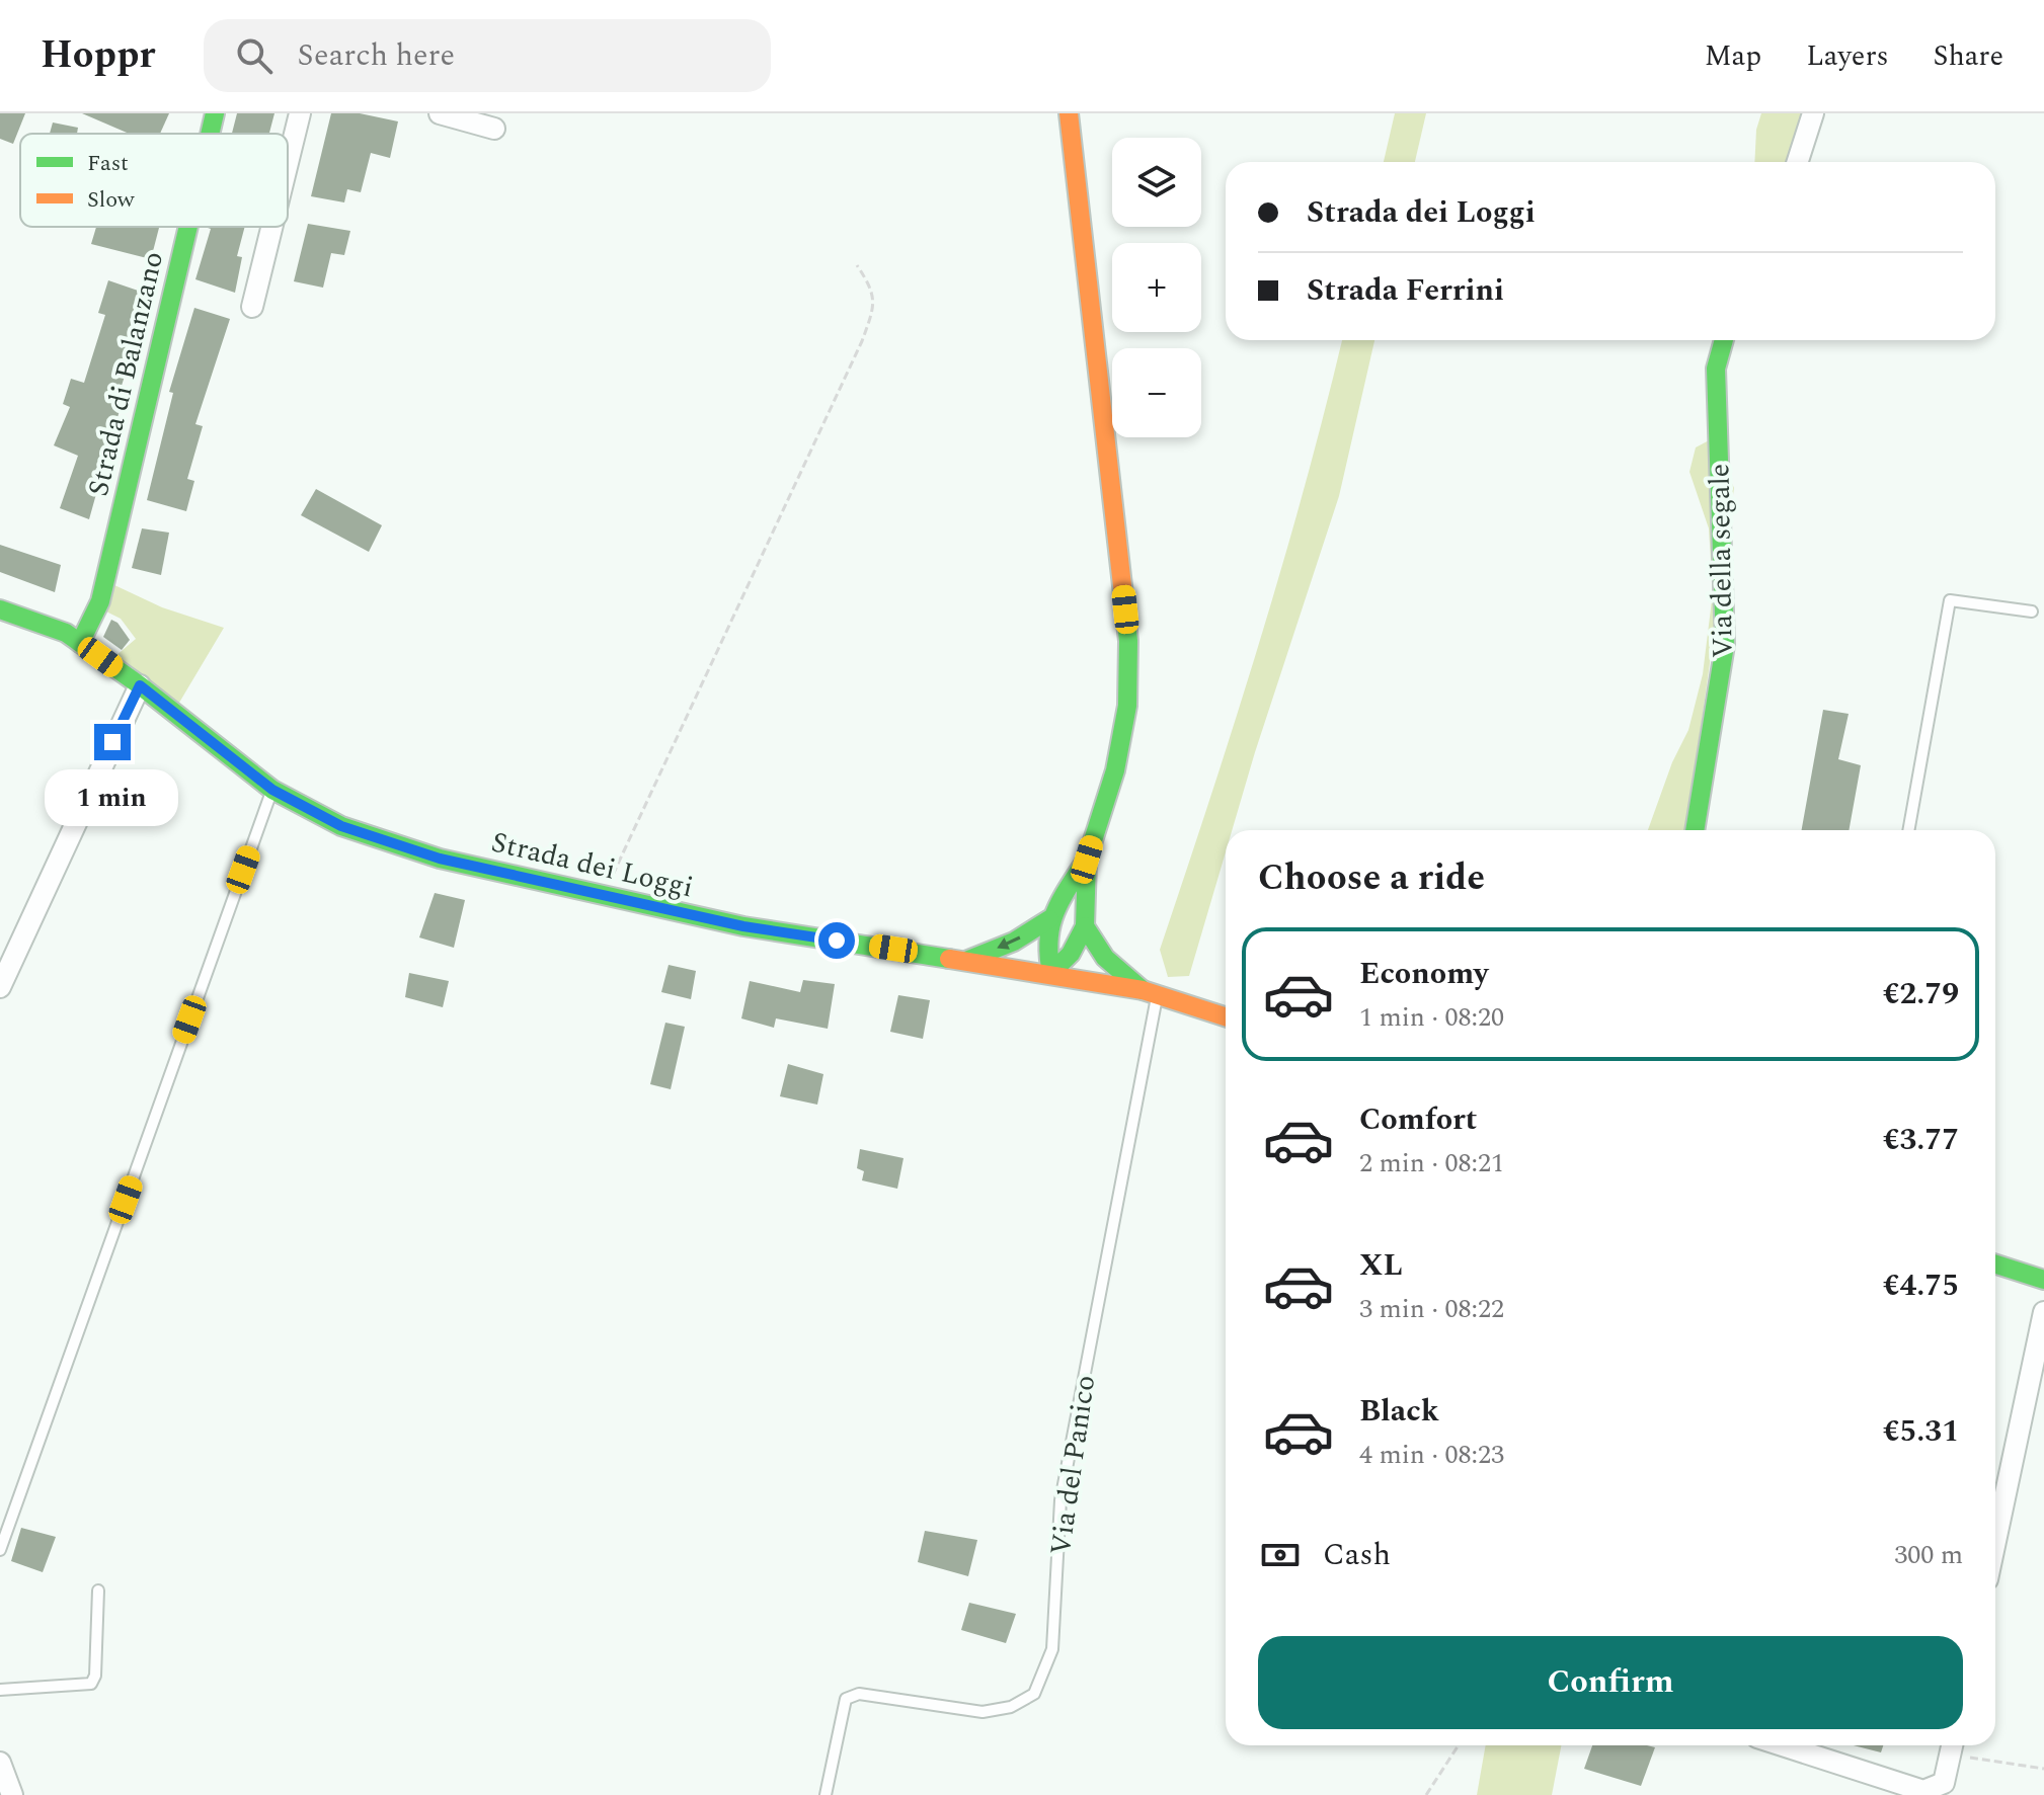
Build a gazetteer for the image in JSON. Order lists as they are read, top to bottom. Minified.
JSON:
{"streets":{"street":["Strada di Balanzano","Via della segale","Strada dei Loggi"],"lane":["Via del Panico"]},"crossings":[["Strada di Balanzano","Strada dei Loggi"],["Strada dei Loggi","Via del Panico"]],"legend":["Fast","Slow"],"page":{"header":"Hoppr","search":"Search here","nav":["Map","Layers","Share"],"map_buttons":["+","−"],"banner":["Strada dei Loggi","Strada Ferrini"],"bubble":"1 min","heading":"Choose a ride","list":[{"name":"Economy","note":"1 min · 08:20","value":"€2.79"},{"name":"Comfort","note":"2 min · 08:21","value":"€3.77"},{"name":"XL","note":"3 min · 08:22","value":"€4.75"},{"name":"Black","note":"4 min · 08:23","value":"€5.31"}],"pay":["Cash","300 m"],"buttons":"Confirm"}}
